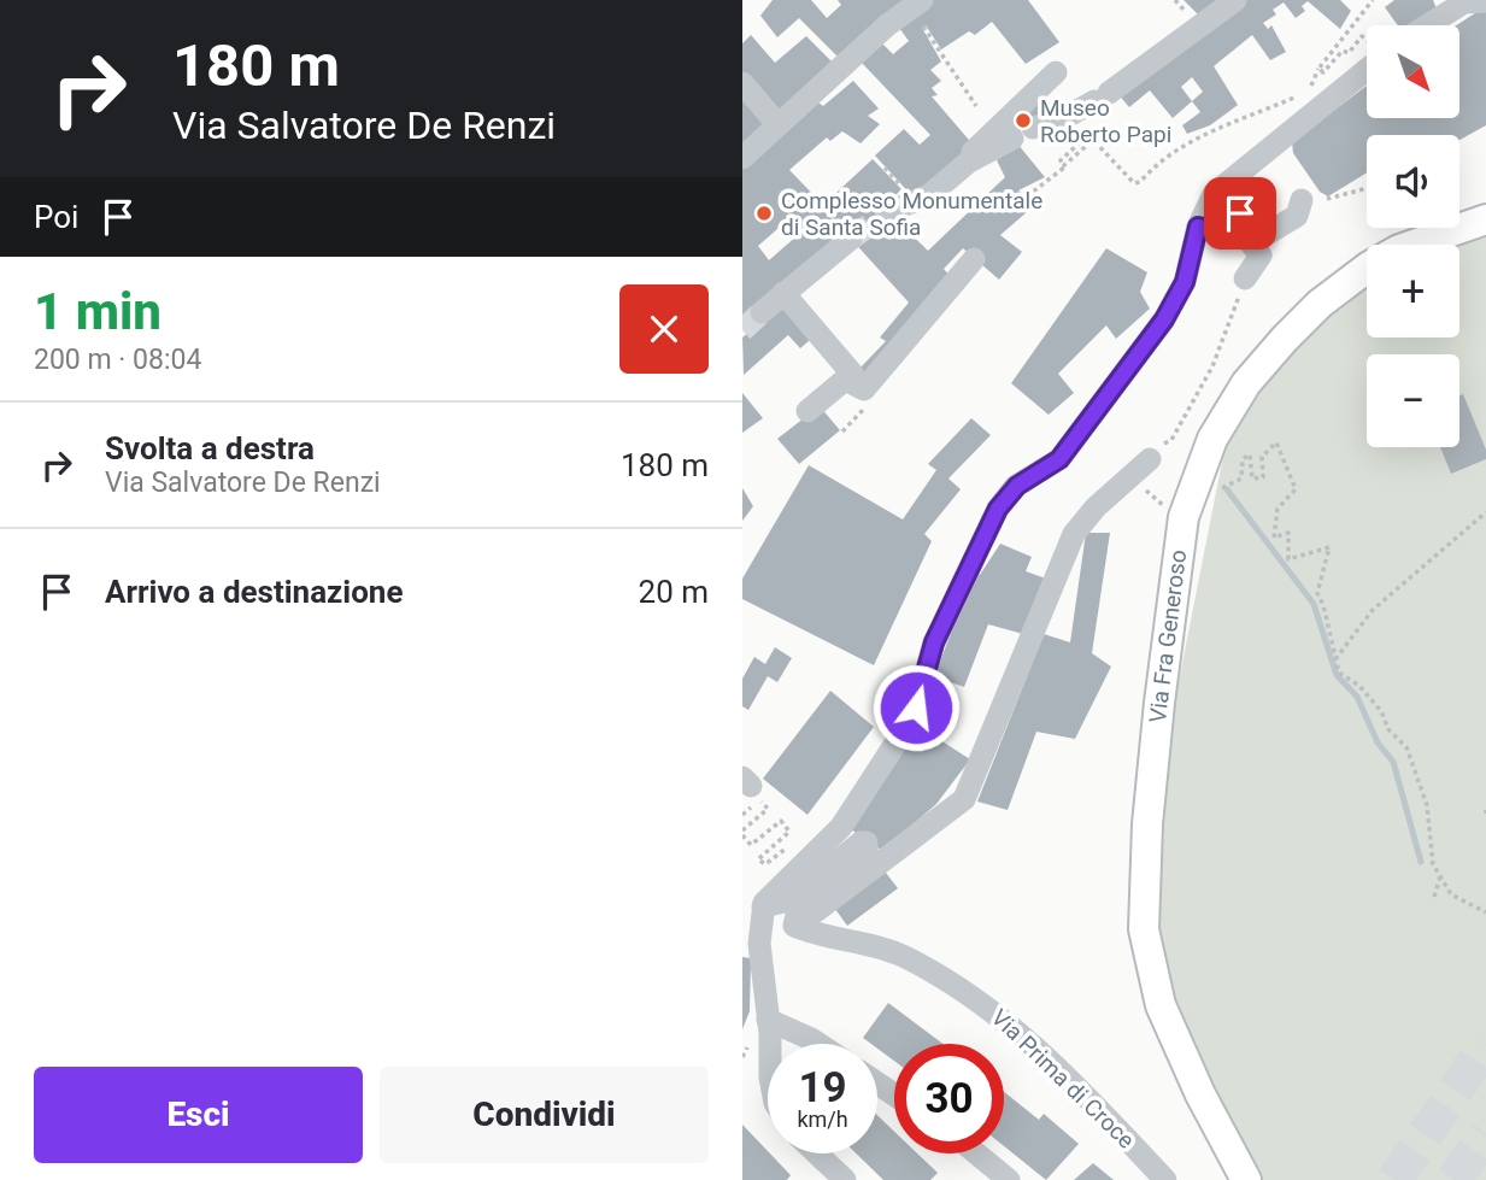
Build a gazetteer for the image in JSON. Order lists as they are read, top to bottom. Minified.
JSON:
{"streets":{"main road":["Via Fra Generoso"],"street":["Via Prima di Croce"]},"places":["Museo Roberto Papi","Complesso Monumentale di Santa Sofia"],"north":"bottom right","page":{"turn":["180 m","Via Salvatore De Renzi"],"map_buttons":["+","−"],"then":"Poi","heading":["1 min","200 m · 08:04"],"list":[{"name":"Svolta a destra","note":"Via Salvatore De Renzi","value":"180 m"},{"name":"Arrivo a destinazione","value":"20 m"}],"speed":"19 km/h","limit":"30","buttons":["Esci","Condividi"]}}
